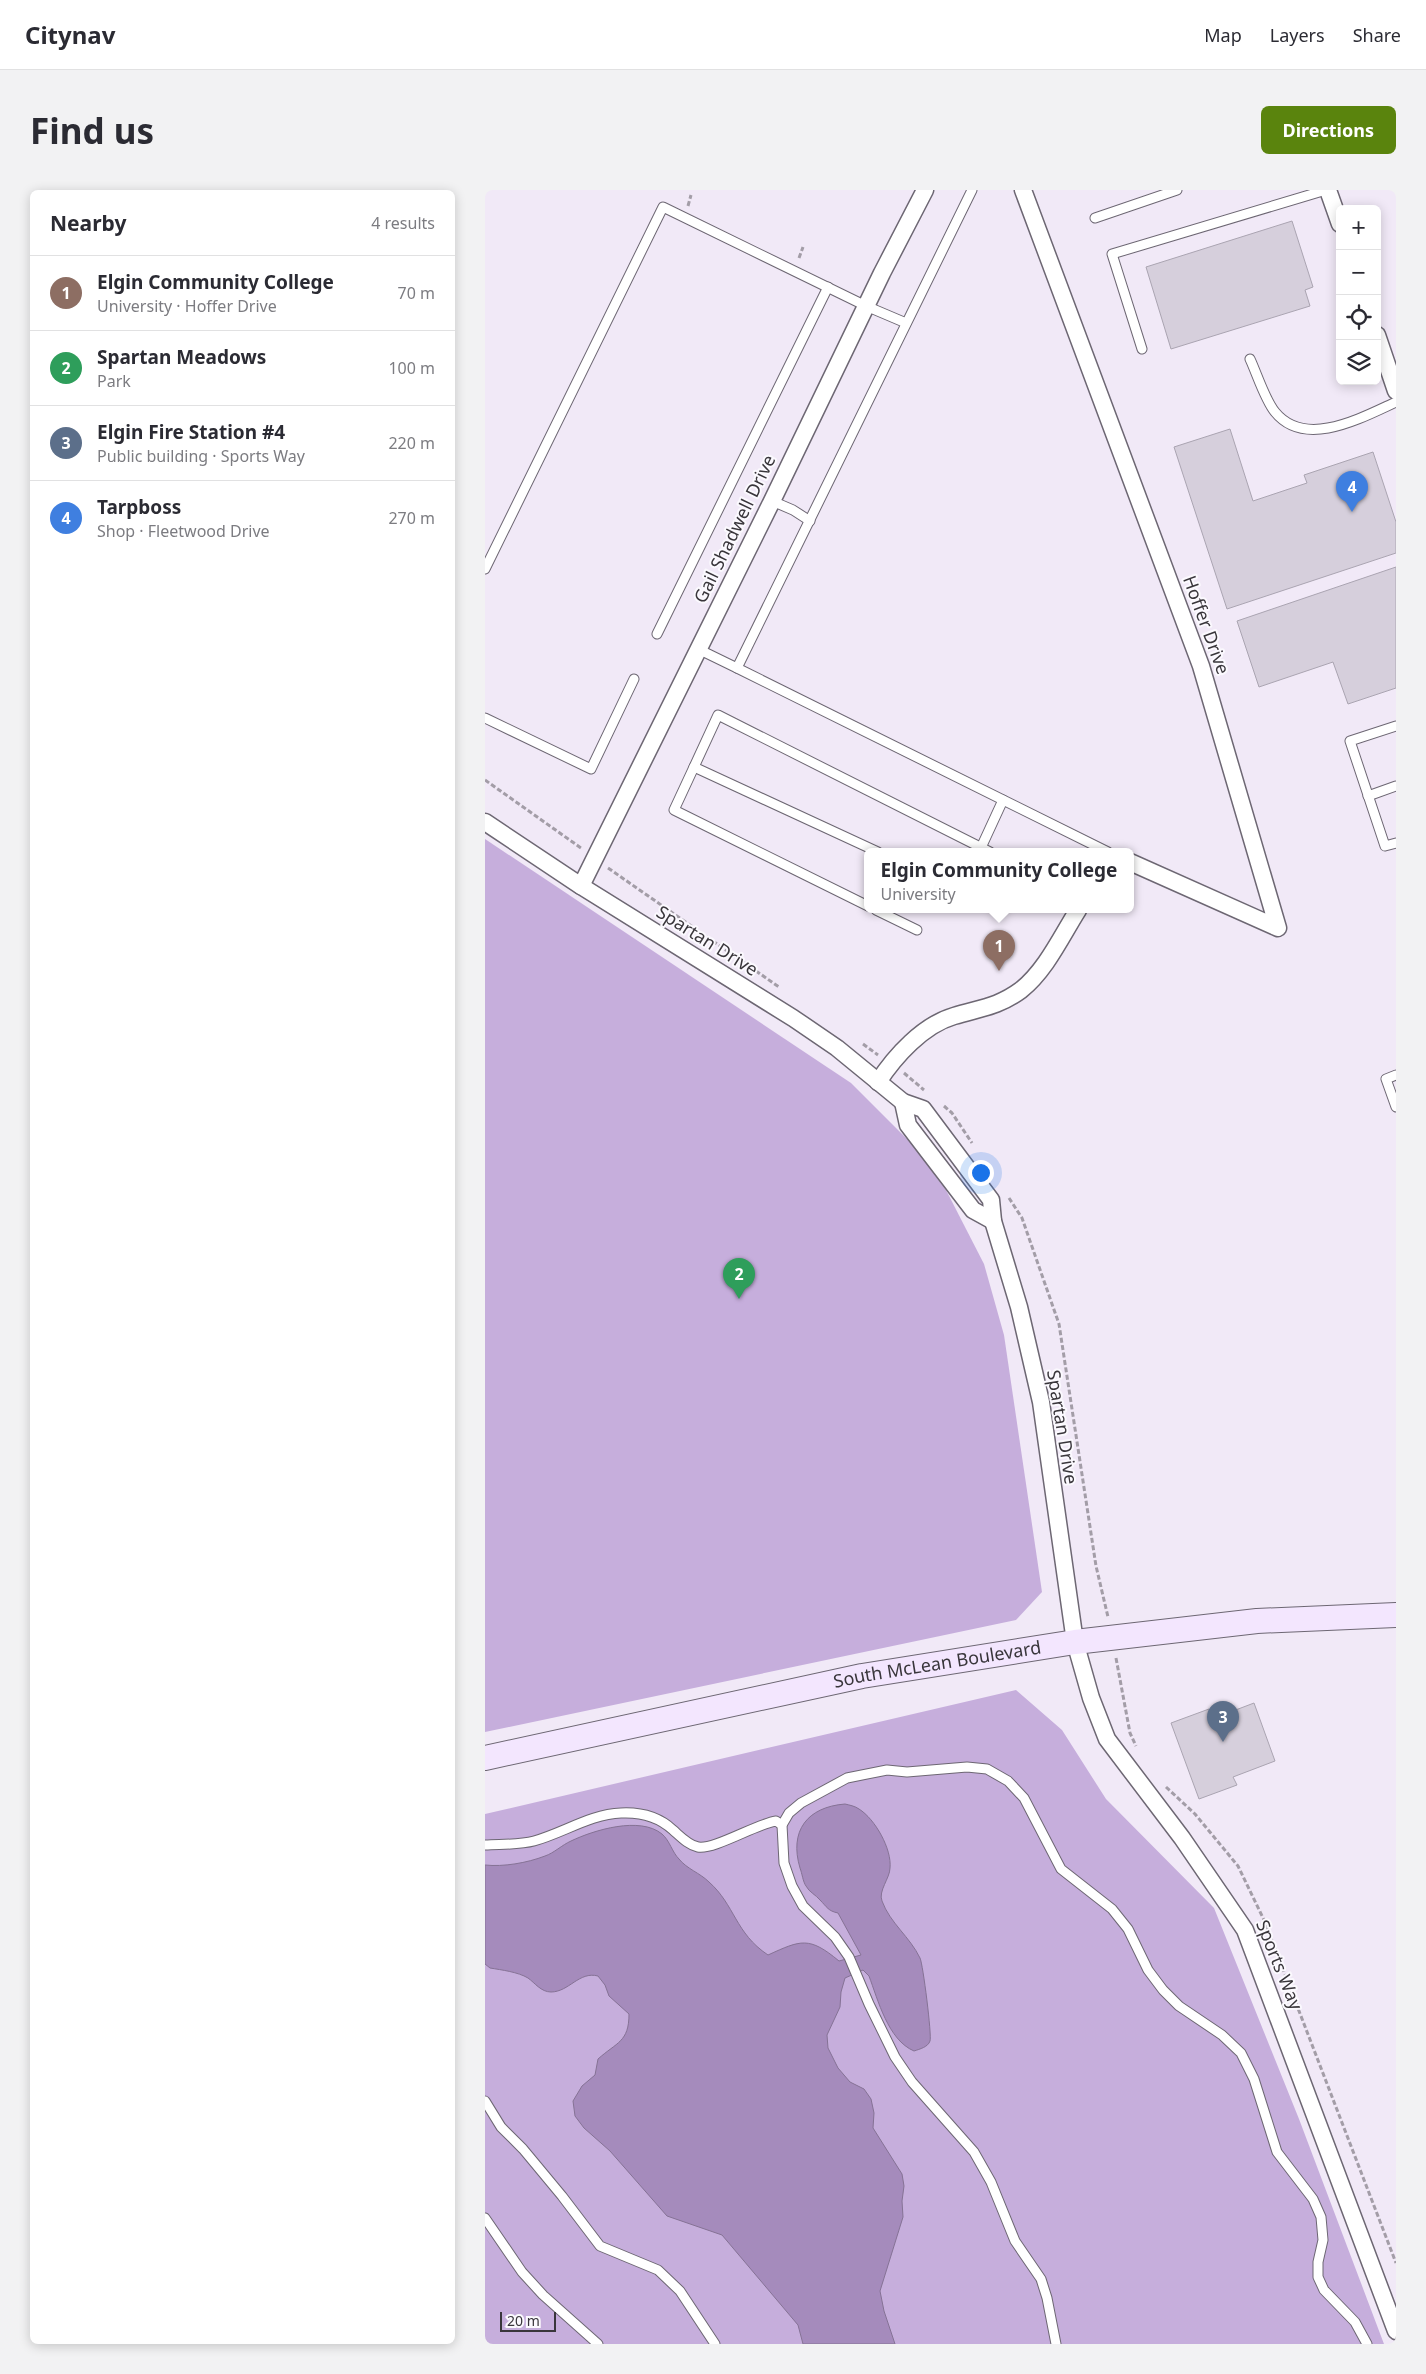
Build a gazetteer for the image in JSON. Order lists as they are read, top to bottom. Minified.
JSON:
{"streets":{"main road":["South McLean Boulevard"],"street":["Gail Shadwell Drive","Hoffer Drive","Spartan Drive","Sports Way"]},"crossings":[["Gail Shadwell Drive","Spartan Drive"],["Spartan Drive","South McLean Boulevard"],["Spartan Drive","Sports Way"],["South McLean Boulevard","Sports Way"]],"scale_bar":"20 m","page":{"header":"Citynav","nav":["Map","Layers","Share"],"buttons":"Directions","title":"Find us","heading":["Nearby","4 results"],"map_buttons":["+","−"],"list":[{"mark":"1","name":"Elgin Community College","note":"University · Hoffer Drive","value":"70 m"},{"mark":"2","name":"Spartan Meadows","note":"Park","value":"100 m"},{"mark":"3","name":"Elgin Fire Station #4","note":"Public building · Sports Way","value":"220 m"},{"mark":"4","name":"Tarpboss","note":"Shop · Fleetwood Drive","value":"270 m"}],"pins":["4","1","2","3"],"popup":["Elgin Community College","University"],"scale":"20 m"}}
